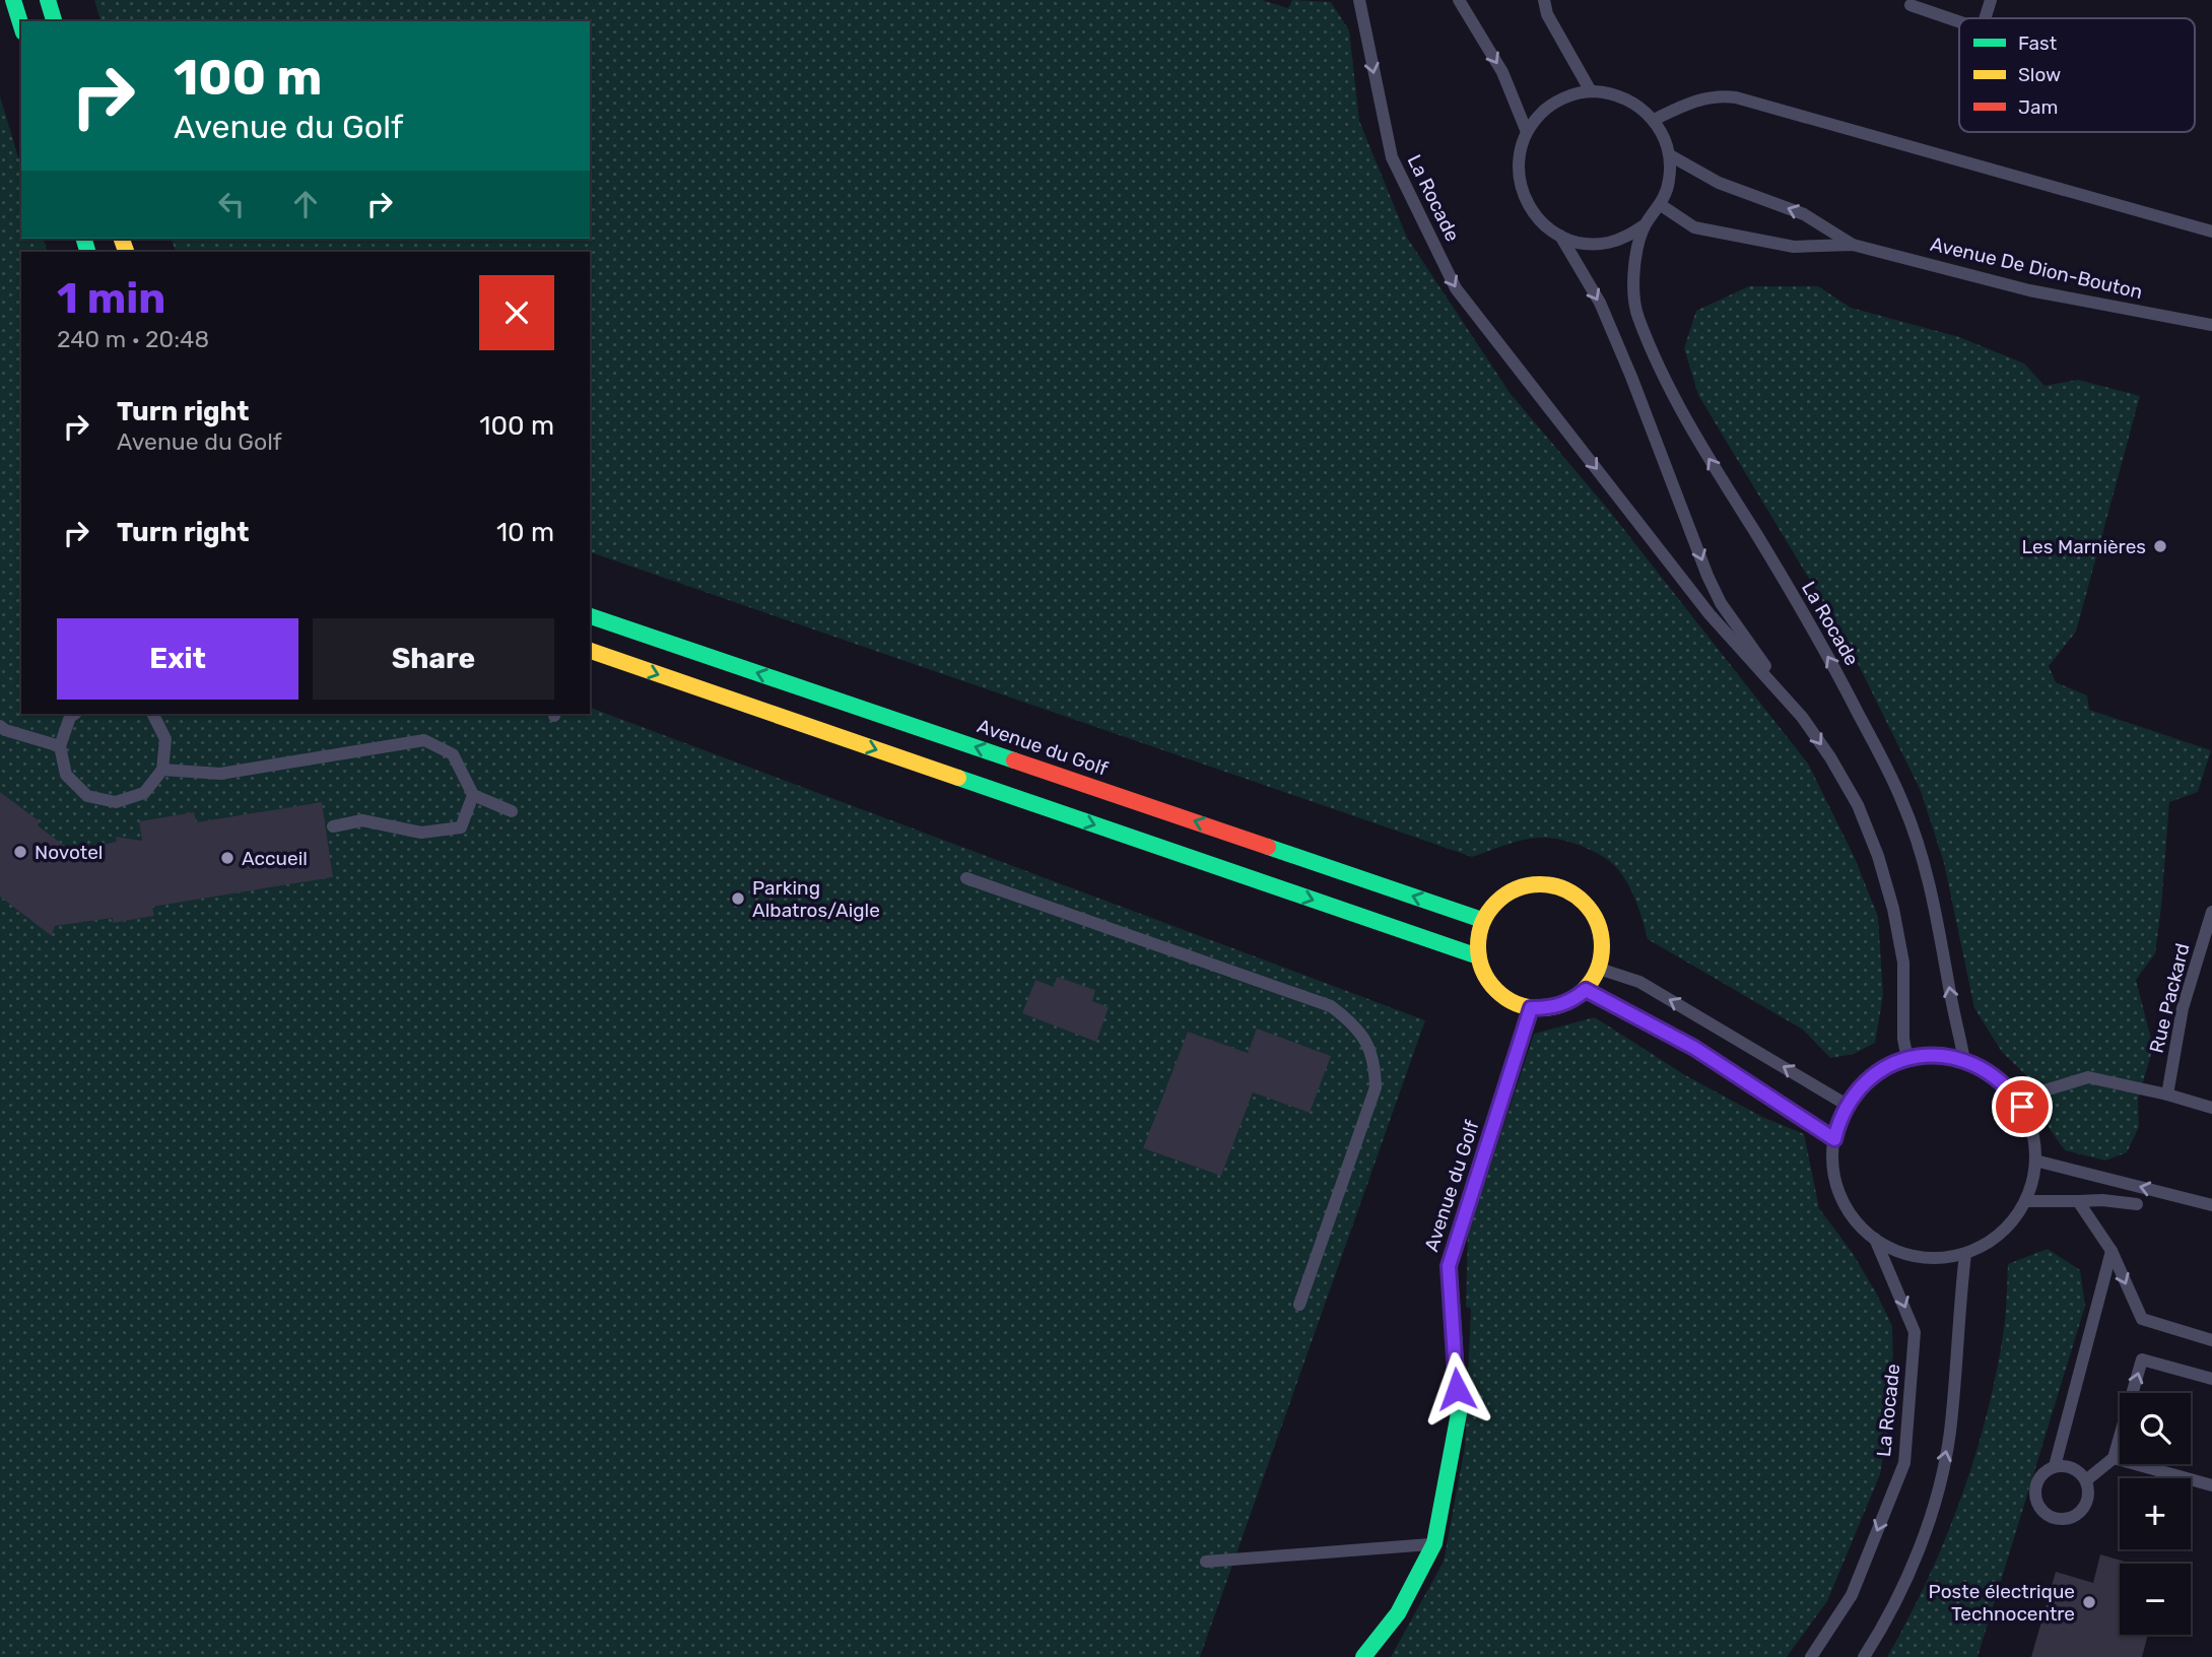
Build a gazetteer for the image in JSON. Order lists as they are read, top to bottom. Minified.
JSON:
{"streets":{"street":["Avenue du Golf"],"lane":["La Rocade","Avenue De Dion-Bouton","Rue Packard"]},"crossings":[["La Rocade","Avenue De Dion-Bouton"]],"places":["Les Marnières","Novotel","Accueil","Parking Albatros/Aigle","Poste électrique Technocentre"],"legend":["Fast","Slow","Jam"],"page":{"turn":["100 m","Avenue du Golf"],"heading":["1 min","240 m · 20:48"],"list":[{"name":"Turn right","note":"Avenue du Golf","value":"100 m"},{"name":"Turn right","value":"10 m"}],"buttons":["Exit","Share"],"map_buttons":["+","−"]}}
